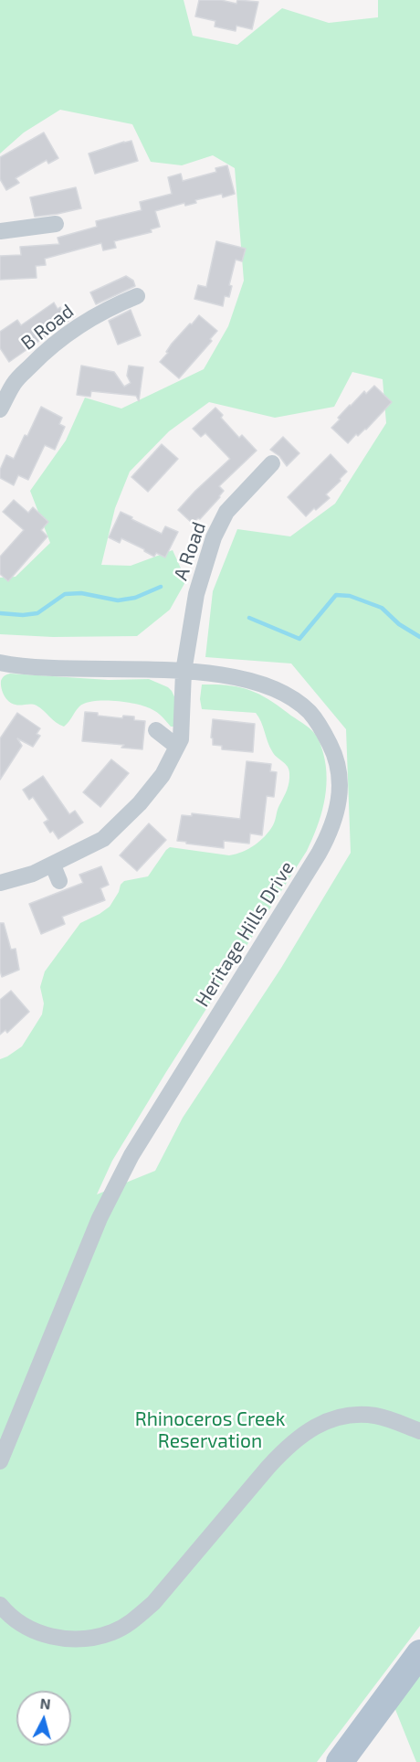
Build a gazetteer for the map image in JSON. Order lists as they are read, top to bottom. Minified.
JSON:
{"streets":{"street":["B Road","A Road","Heritage Hills Drive"]},"crossings":[["A Road","Heritage Hills Drive"]],"parks":["Rhinoceros Creek Reservation"],"north":"top"}
